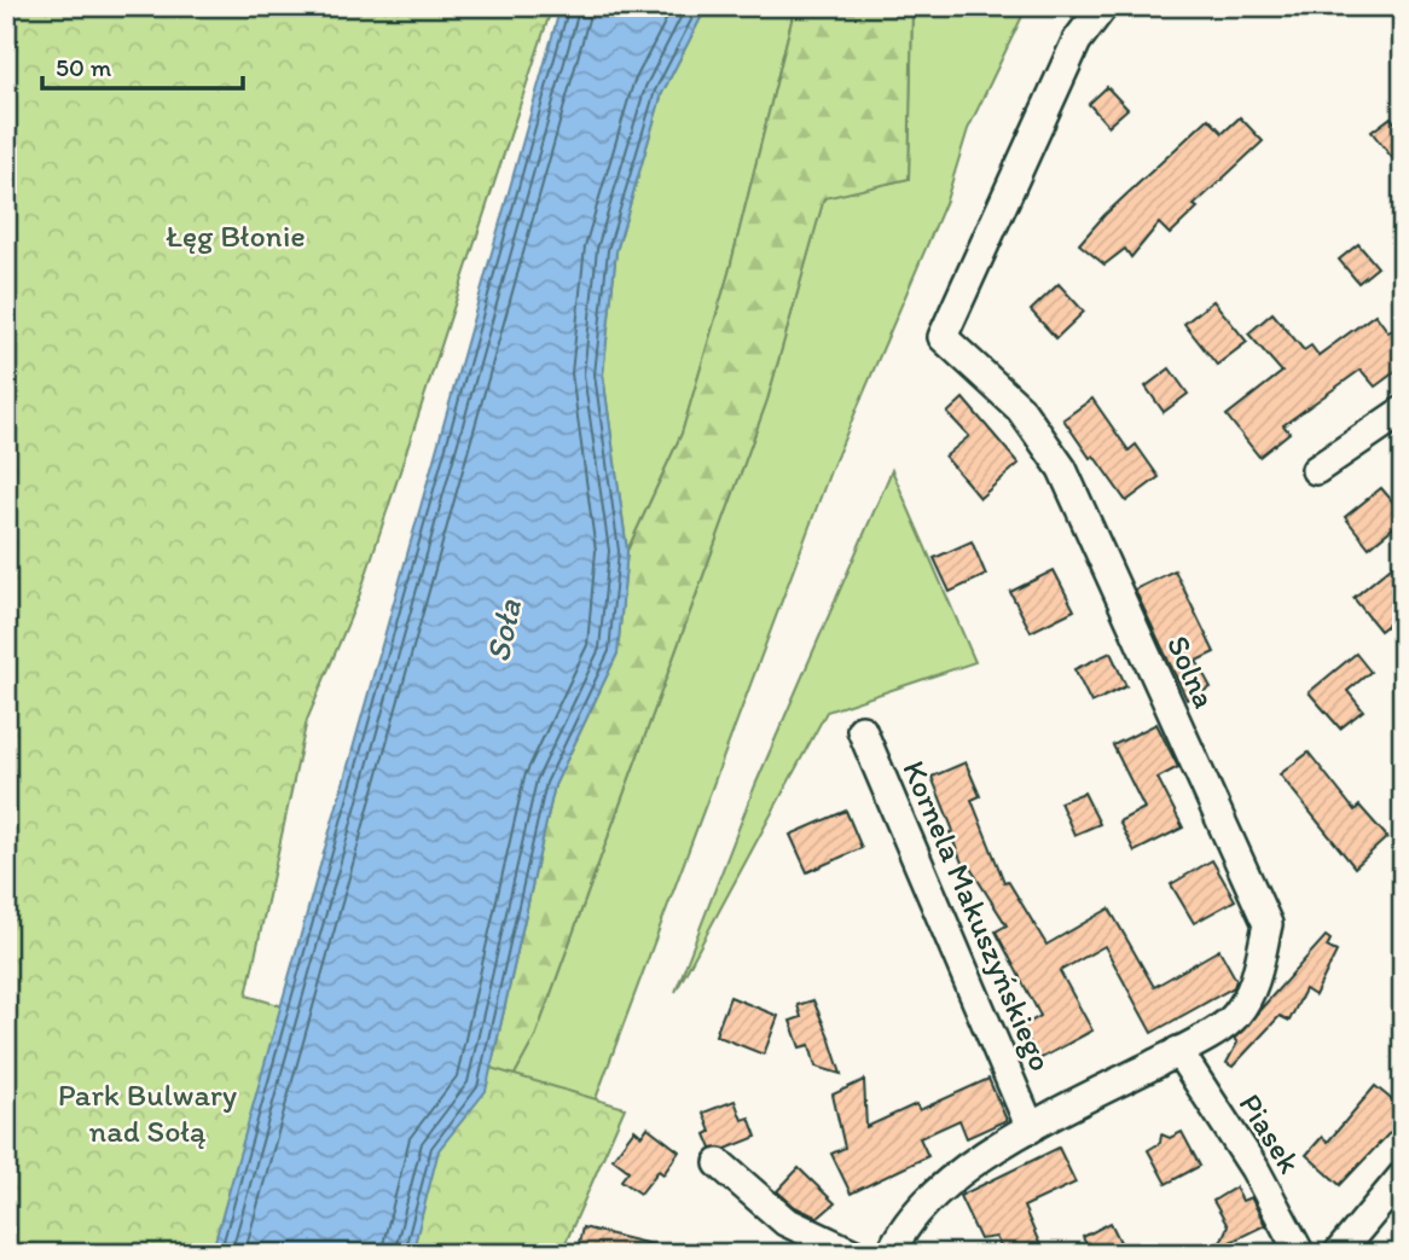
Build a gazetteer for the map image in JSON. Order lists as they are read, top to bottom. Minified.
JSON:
{"streets":{"street":["Solna","Kornela Makuszyńskiego","Piasek"]},"crossings":[["Solna","Kornela Makuszyńskiego"],["Solna","Piasek"]],"water":["Soła"],"parks":["Łęg Błonie","Park Bulwary nad Sołą"],"scale_bar":"50 m"}
